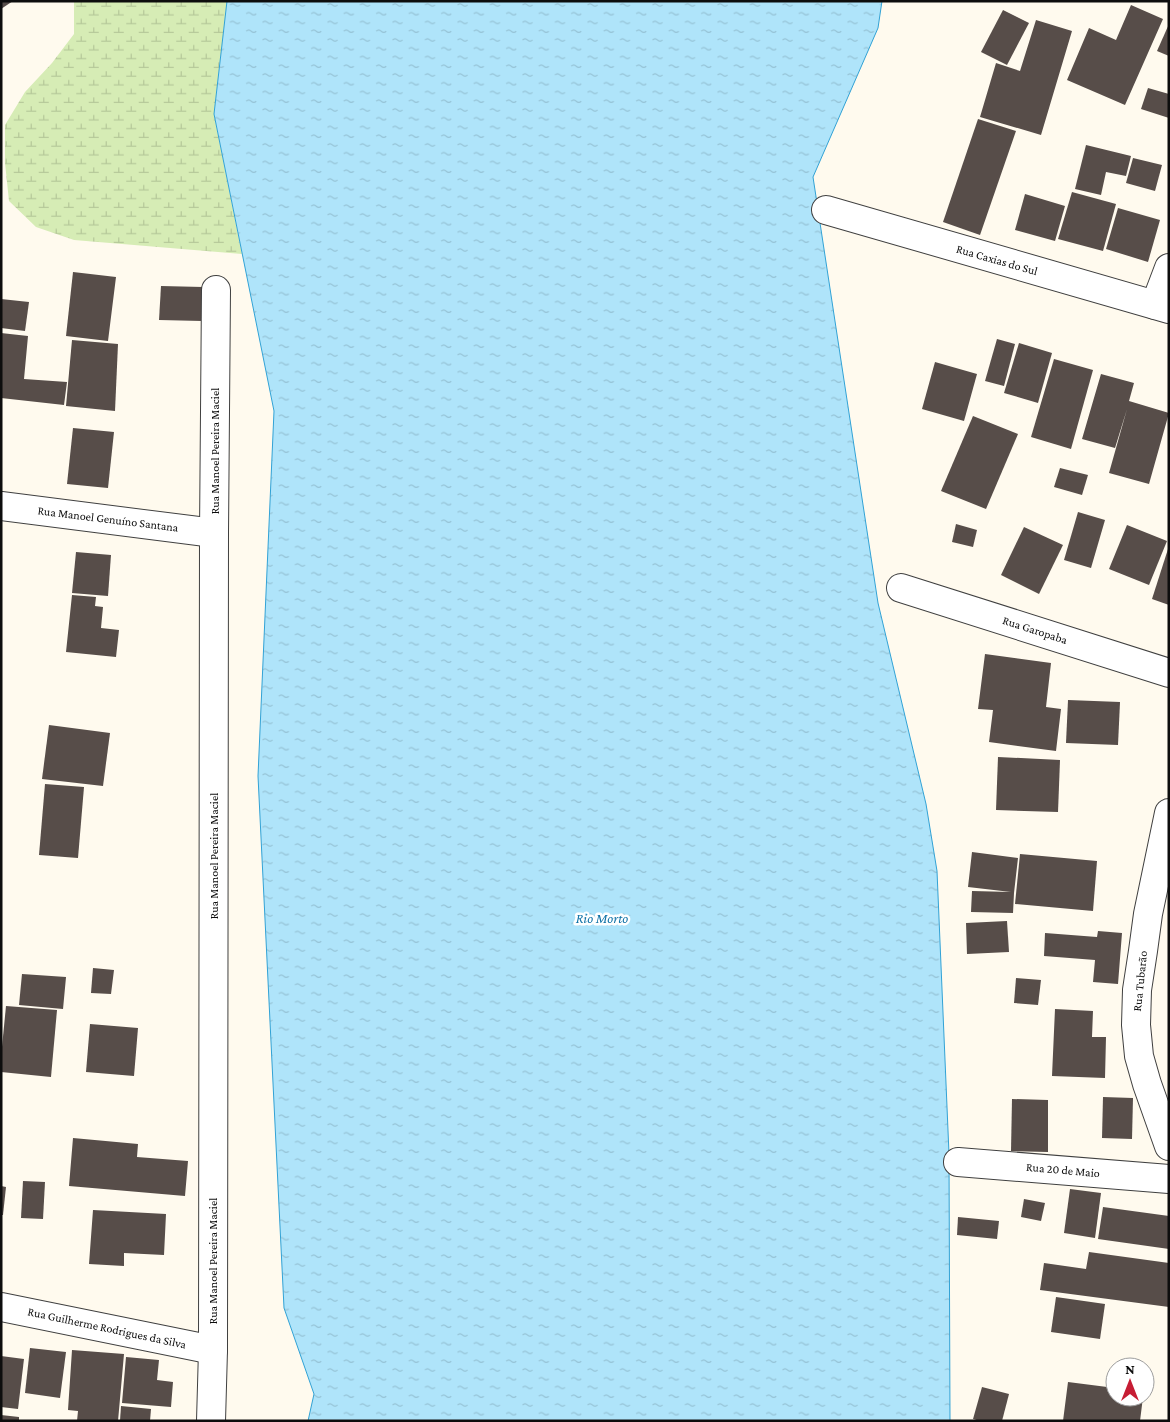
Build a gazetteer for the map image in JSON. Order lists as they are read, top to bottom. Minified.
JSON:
{"streets":{"street":["Rua Caxias do Sul","Rua Manoel Pereira Maciel","Rua Manoel Genuíno Santana","Rua Garopaba","Rua Tubarão","Rua 20 de Maio","Rua Guilherme Rodrigues da Silva"]},"crossings":[["Rua Manoel Pereira Maciel","Rua Manoel Genuíno Santana"],["Rua Manoel Pereira Maciel","Rua Guilherme Rodrigues da Silva"]],"water":["Rio Morto"],"north":"top"}
